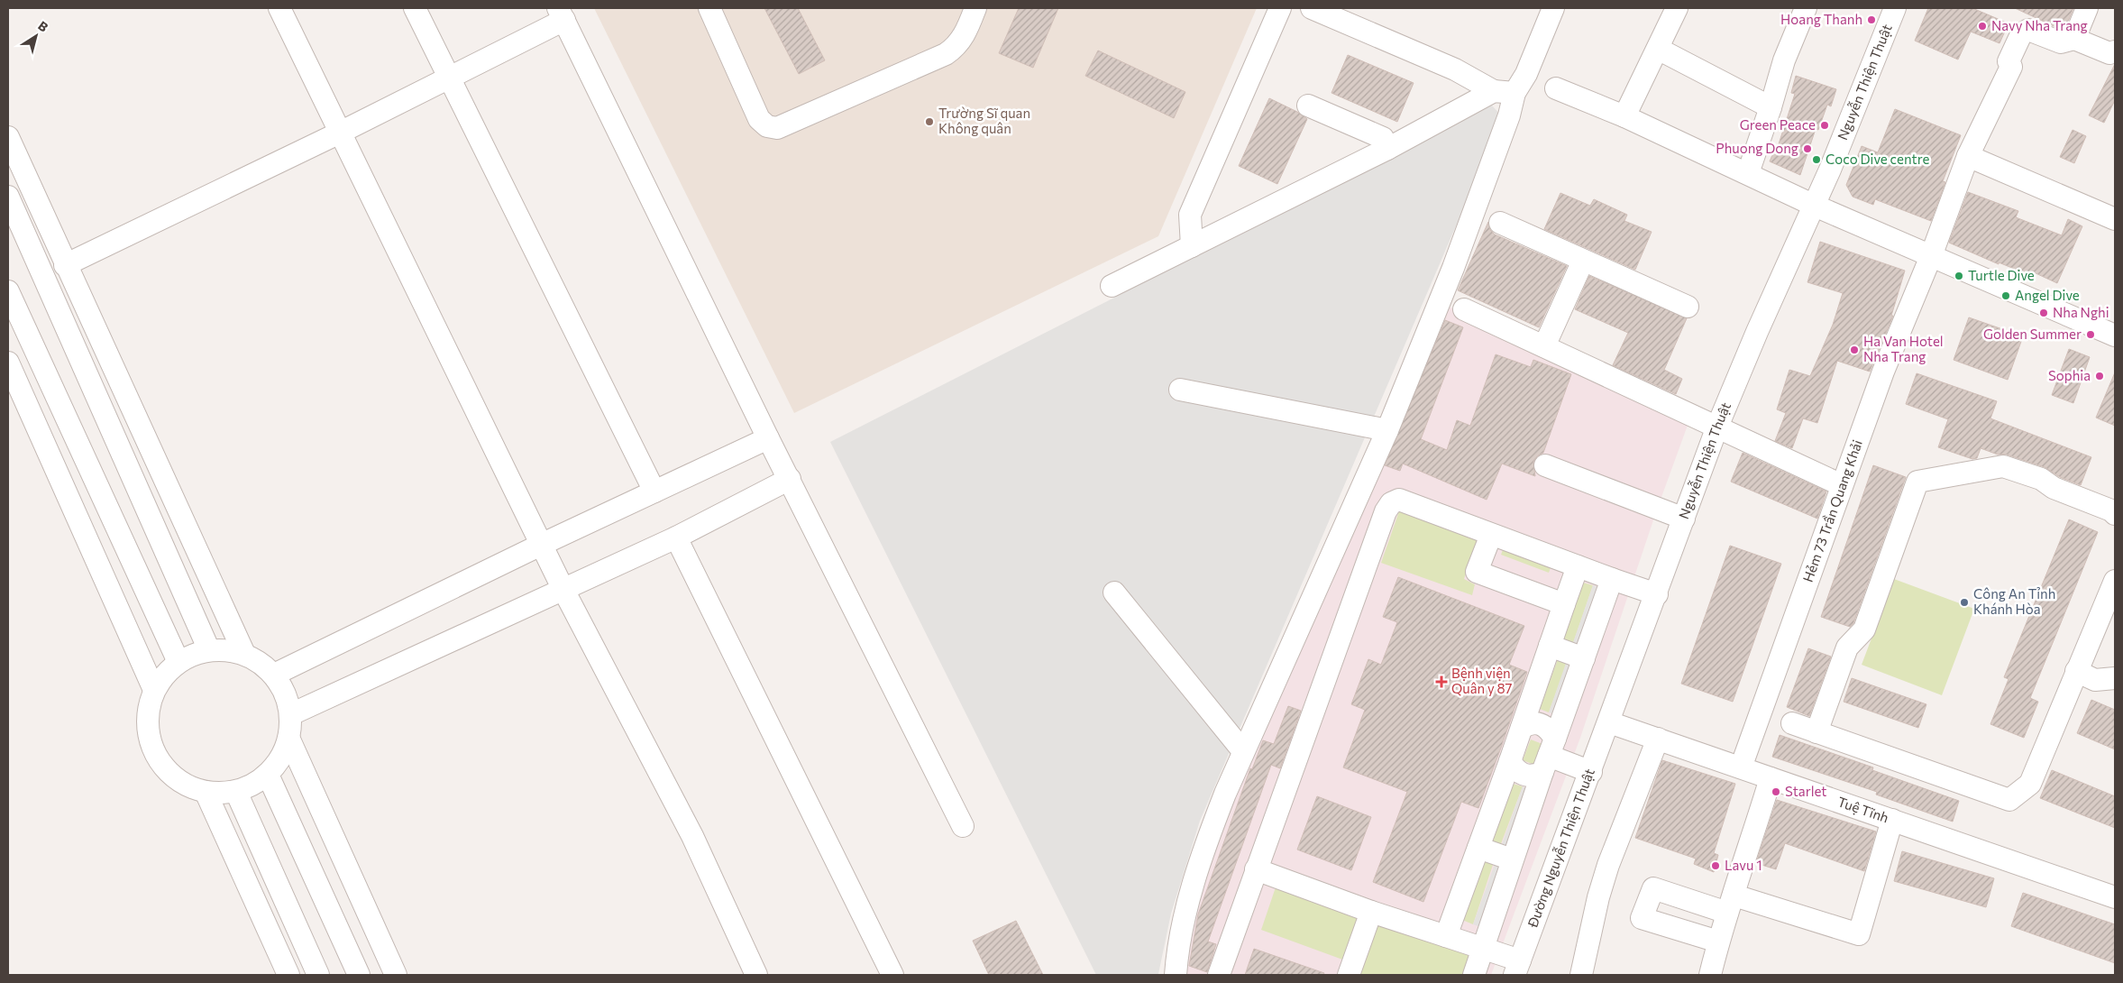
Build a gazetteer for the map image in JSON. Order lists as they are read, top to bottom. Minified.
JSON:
{"streets":{"street":["Nguyễn Thiện Thuật","Hẻm 73 Trần Quang Khải","Tuệ Tĩnh","Đường Nguyễn Thiện Thuật"]},"crossings":[["Nguyễn Thiện Thuật","Tuệ Tĩnh"],["Nguyễn Thiện Thuật","Đường Nguyễn Thiện Thuật"],["Hẻm 73 Trần Quang Khải","Tuệ Tĩnh"],["Tuệ Tĩnh","Đường Nguyễn Thiện Thuật"]],"places":{"other":["Hoang Thanh","Navy Nha Trang","Trường Sĩ quan Không quân","Green Peace","Phuong Dong","Coco Dive centre","Turtle Dive","Angel Dive","Nha Nghi","Golden Summer","Ha Van Hotel Nha Trang","Sophia","Công An Tỉnh Khánh Hòa","Starlet","Lavu 1"],"health":["Bệnh viện Quân y 87"]},"north":"top right"}
